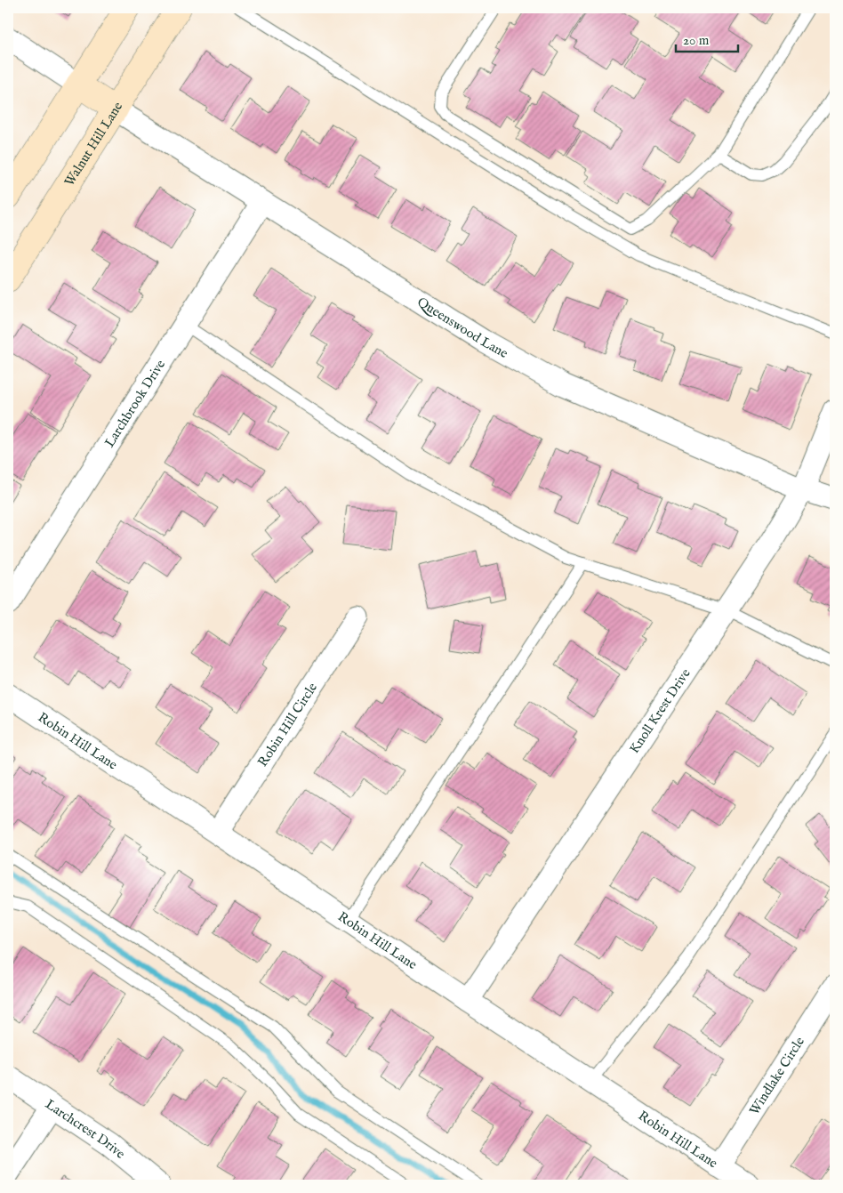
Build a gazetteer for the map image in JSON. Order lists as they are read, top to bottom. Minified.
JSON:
{"streets":{"main road":["Walnut Hill Lane"],"street":["Queenswood Lane","Larchbrook Drive","Knoll Krest Drive","Robin Hill Circle","Robin Hill Lane","Windlake Circle","Larchcrest Drive"]},"crossings":[["Walnut Hill Lane","Queenswood Lane"],["Queenswood Lane","Larchbrook Drive"],["Queenswood Lane","Knoll Krest Drive"],["Knoll Krest Drive","Robin Hill Lane"],["Robin Hill Circle","Robin Hill Lane"],["Robin Hill Lane","Windlake Circle"]],"scale_bar":"20 m"}
